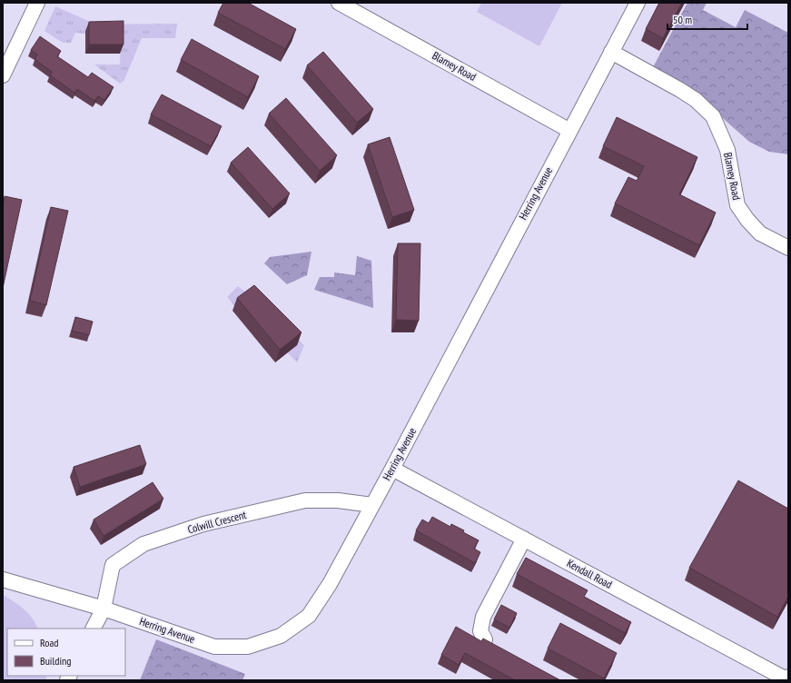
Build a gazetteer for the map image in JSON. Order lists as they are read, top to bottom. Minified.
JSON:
{"streets":{"street":["Blamey Road","Herring Avenue","Colwill Crescent","Kendall Road"]},"crossings":[["Blamey Road","Herring Avenue"],["Herring Avenue","Colwill Crescent"],["Herring Avenue","Kendall Road"]],"legend":["Road","Building"],"scale_bar":"50 m"}
